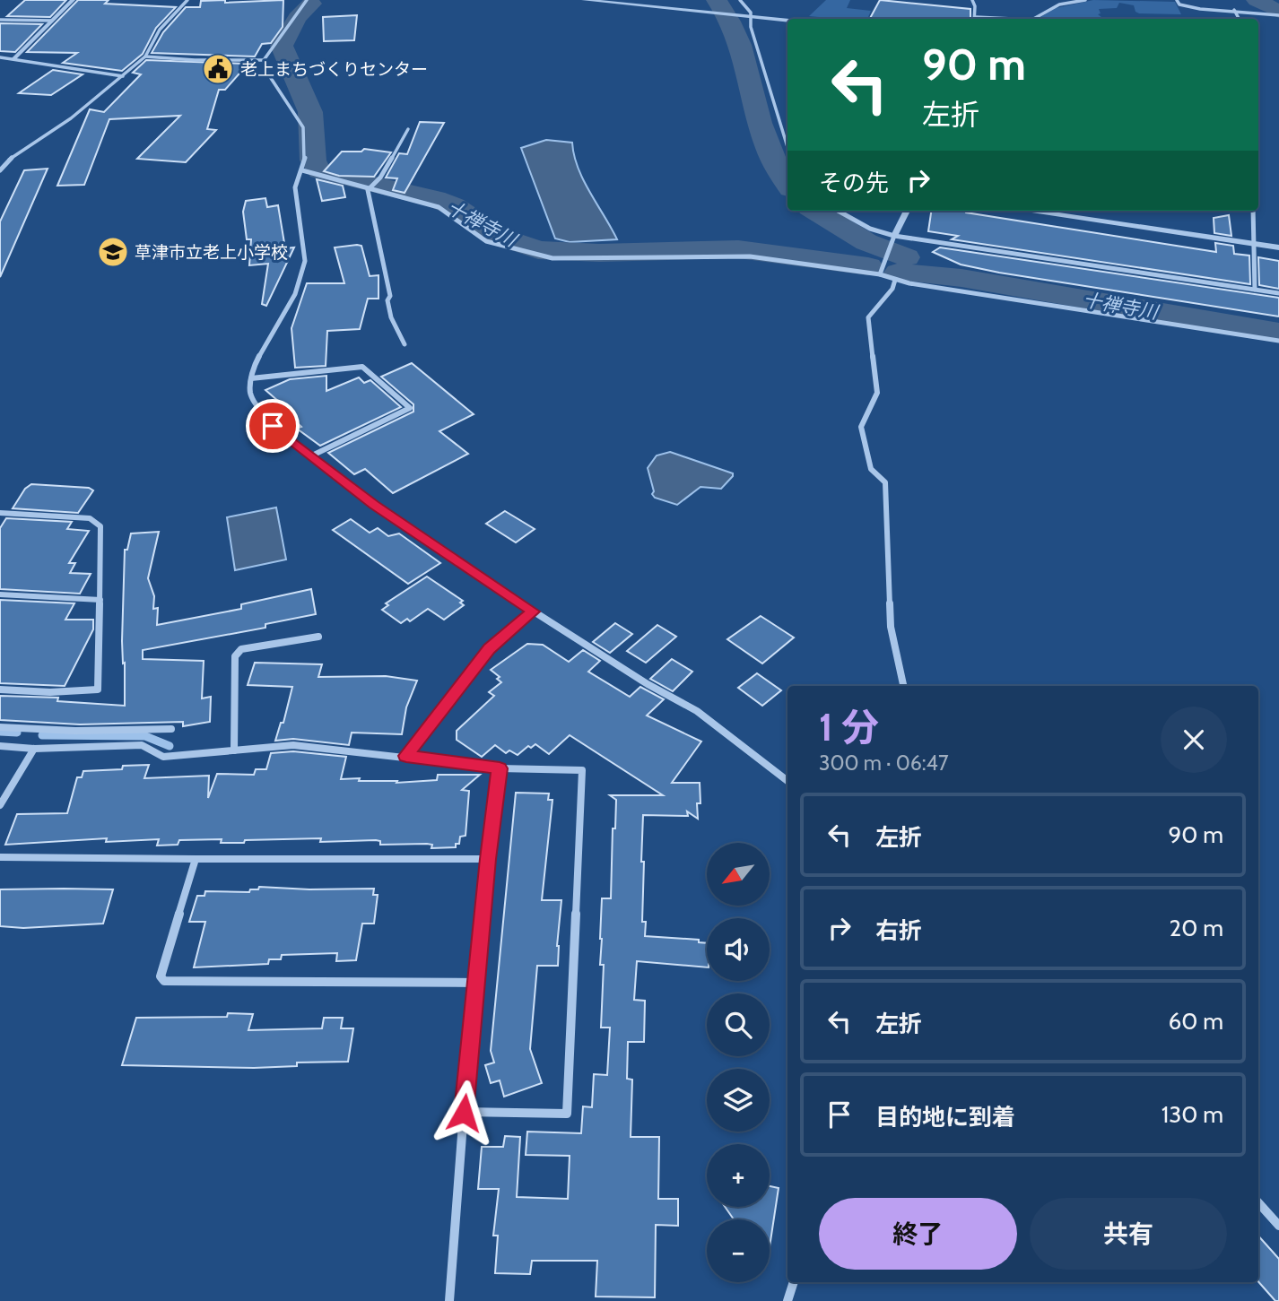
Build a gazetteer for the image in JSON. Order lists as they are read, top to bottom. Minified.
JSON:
{"water":["十禅寺川"],"places":{"public building":["老上まちづくりセンター"],"school or university":["草津市立老上小学校"]},"north":"bottom left","page":{"turn":["90 m","左折"],"then":"その先","heading":["1 分","300 m · 06:47"],"list":[{"name":"左折","value":"90 m"},{"name":"右折","value":"20 m"},{"name":"左折","value":"60 m"},{"name":"目的地に到着","value":"130 m"}],"map_buttons":["+","−"],"buttons":["終了","共有"]}}
